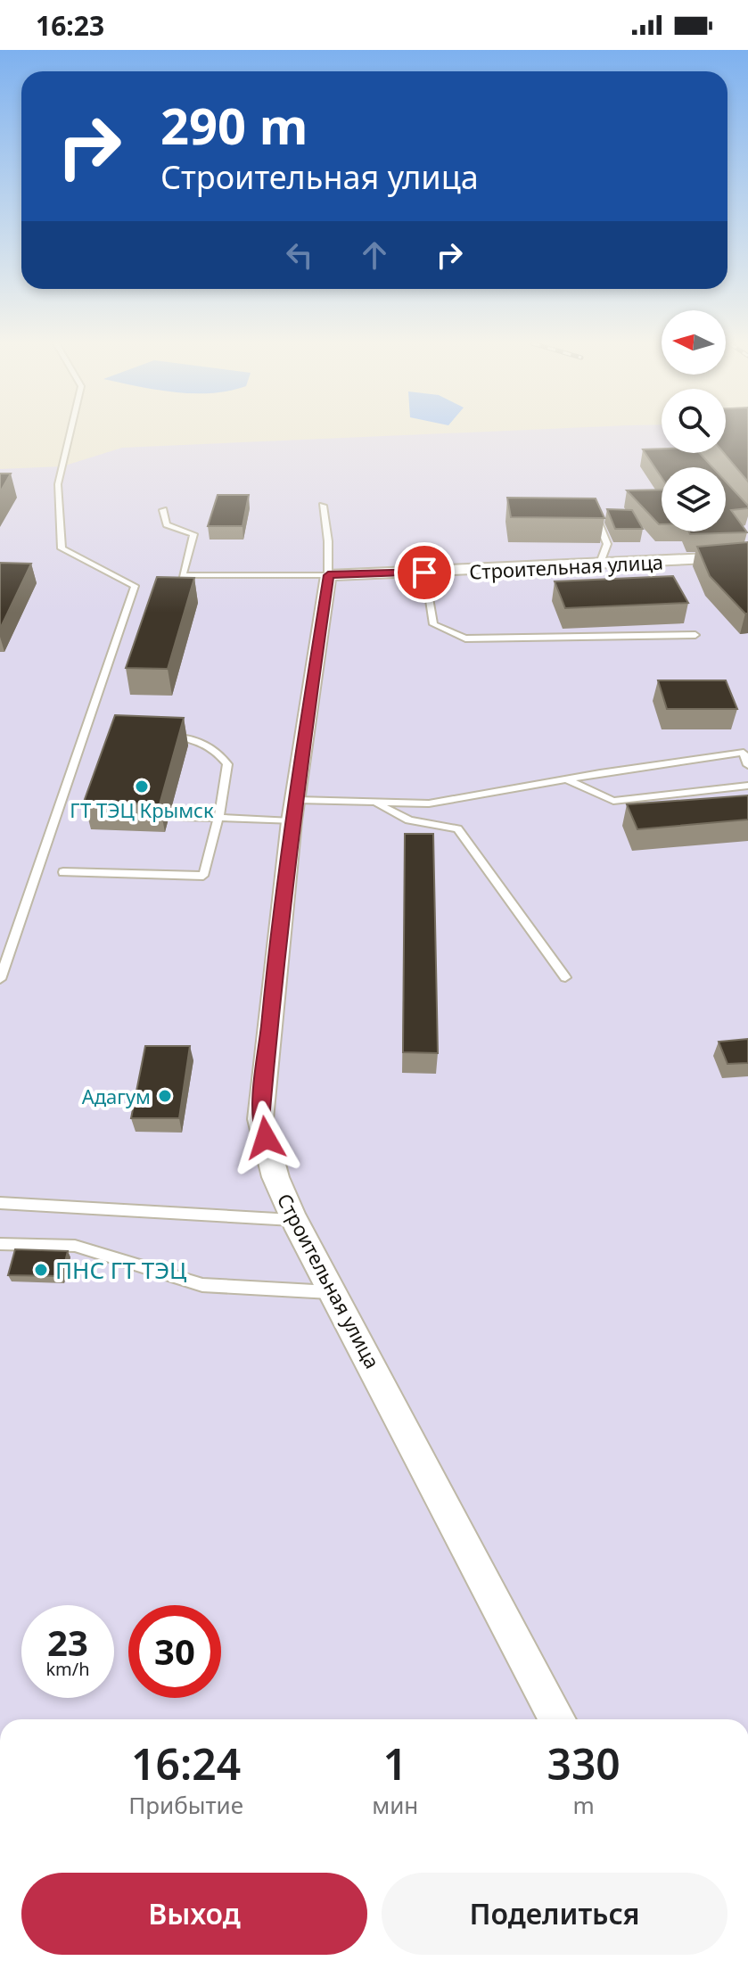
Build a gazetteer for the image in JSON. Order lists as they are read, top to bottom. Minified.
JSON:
{"streets":{"street":["Строительная улица"]},"places":["ГТ ТЭЦ Крымск","Адагум","ПНС ГТ ТЭЦ"],"north":"left","page":{"status":"16:23","turn":["290 m","Строительная улица"],"speed":"23 km/h","limit":"30","eta":["16:24","Прибытие","1","мин","330","m"],"buttons":["Выход","Поделиться"]}}
